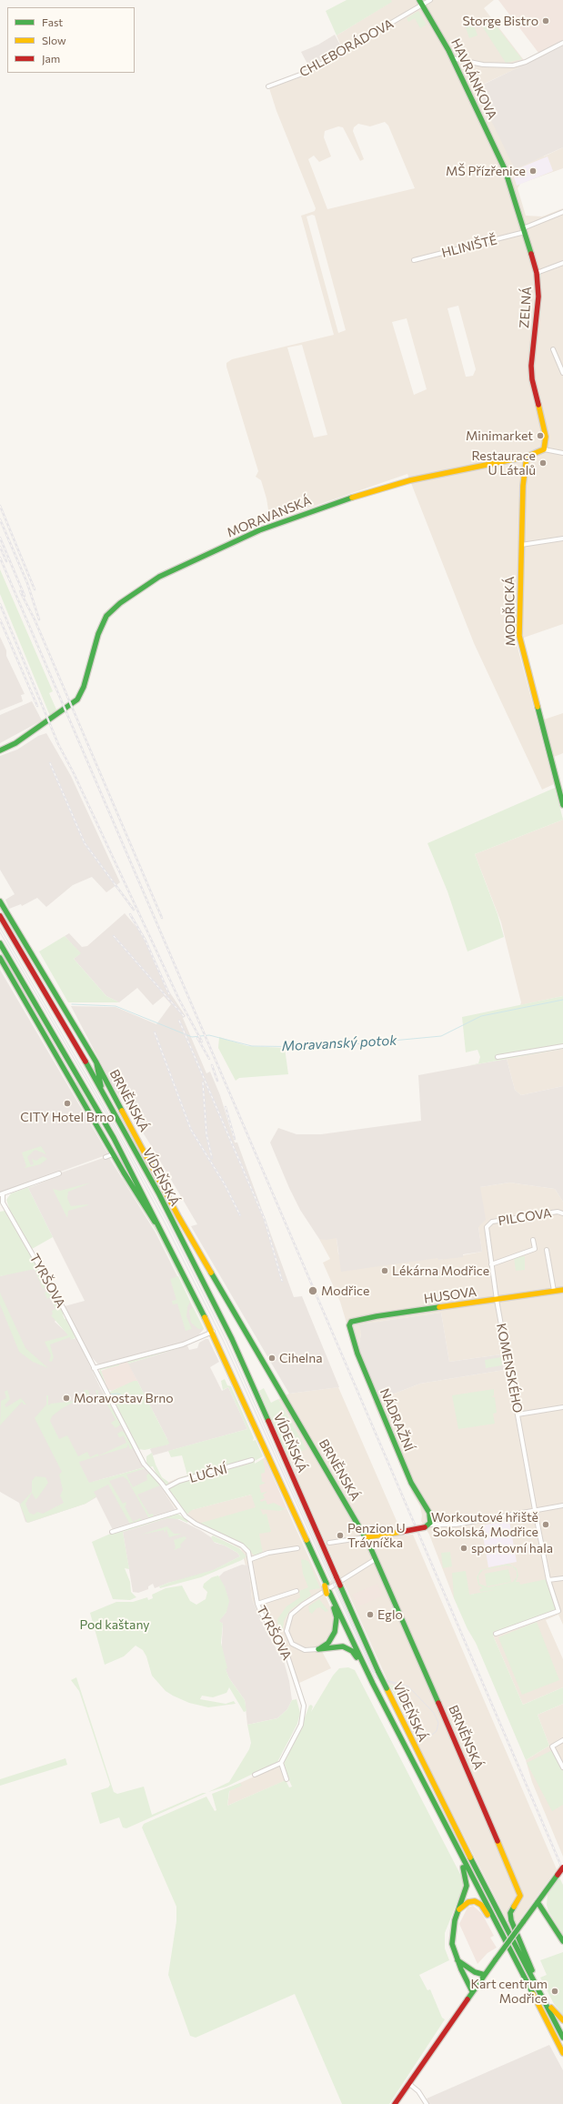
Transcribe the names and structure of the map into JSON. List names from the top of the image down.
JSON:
{
  "streets": {
    "main road": [
      "HAVRÁNKOVA",
      "ZELNÁ",
      "MORAVANSKÁ",
      "MODŘICKÁ",
      "BRNĚNSKÁ",
      "VÍDEŇSKÁ",
      "HUSOVA",
      "NÁDRAŽNÍ"
    ],
    "street": [
      "CHLEBORÁDOVA",
      "HLINIŠTĚ",
      "PILCOVA",
      "TYRŠOVA",
      "KOMENSKÉHO",
      "LUČNÍ"
    ]
  },
  "crossings": [
    ["CHLEBORÁDOVA", "HAVRÁNKOVA"],
    ["HAVRÁNKOVA", "ZELNÁ"],
    ["HLINIŠTĚ", "ZELNÁ"],
    ["ZELNÁ", "MORAVANSKÁ"],
    ["MORAVANSKÁ", "MODŘICKÁ"],
    ["BRNĚNSKÁ", "VÍDEŇSKÁ"],
    ["PILCOVA", "KOMENSKÉHO"],
    ["TYRŠOVA", "LUČNÍ"],
    ["HUSOVA", "KOMENSKÉHO"],
    ["HUSOVA", "NÁDRAŽNÍ"]
  ],
  "water": ["Moravanský potok"],
  "parks": ["Pod kaštany"],
  "places": [
    "Storge Bistro",
    "MŠ Přízřenice",
    "Minimarket",
    "Restaurace U Látalů",
    "CITY Hotel Brno",
    "Lékárna Modřice",
    "Modřice",
    "Cihelna",
    "Moravostav Brno",
    "Workoutové hřiště Sokolská, Modřice",
    "Penzion U Trávníčka",
    "sportovní hala",
    "Eglo",
    "Kart centrum Modřice"
  ],
  "legend": ["Fast", "Slow", "Jam"]
}
